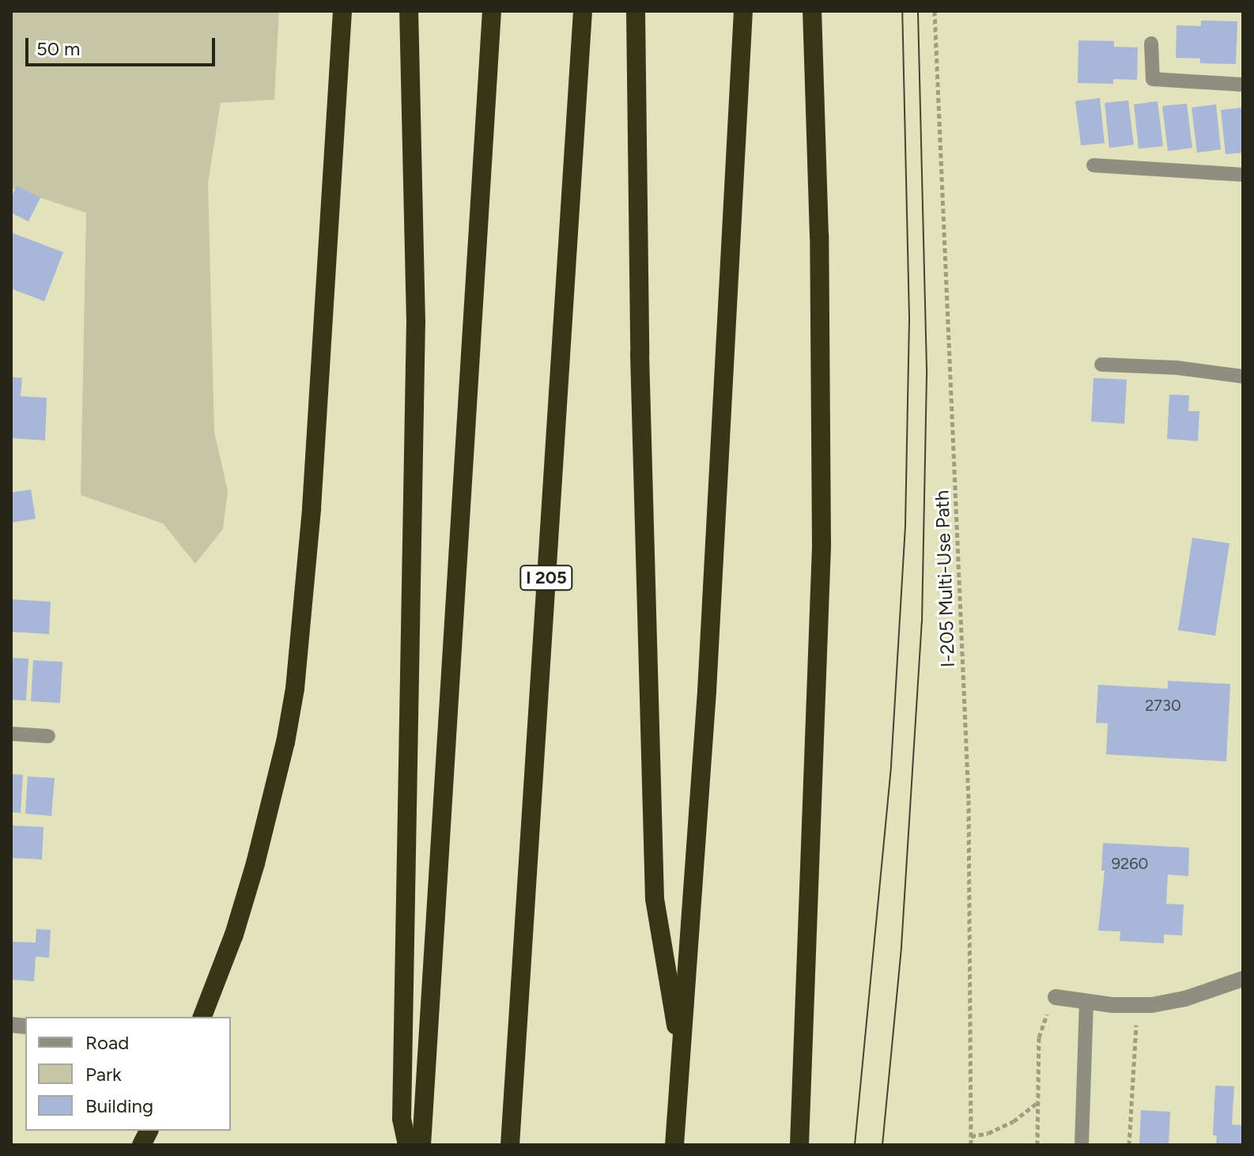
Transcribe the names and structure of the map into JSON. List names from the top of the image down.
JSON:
{
  "streets": {
    "highway": ["I 205"],
    "path": ["I-205 Multi-Use Path"]
  },
  "house_numbers": ["2730", "9260"],
  "legend": ["Road", "Park", "Building"],
  "scale_bar": "50 m"
}
